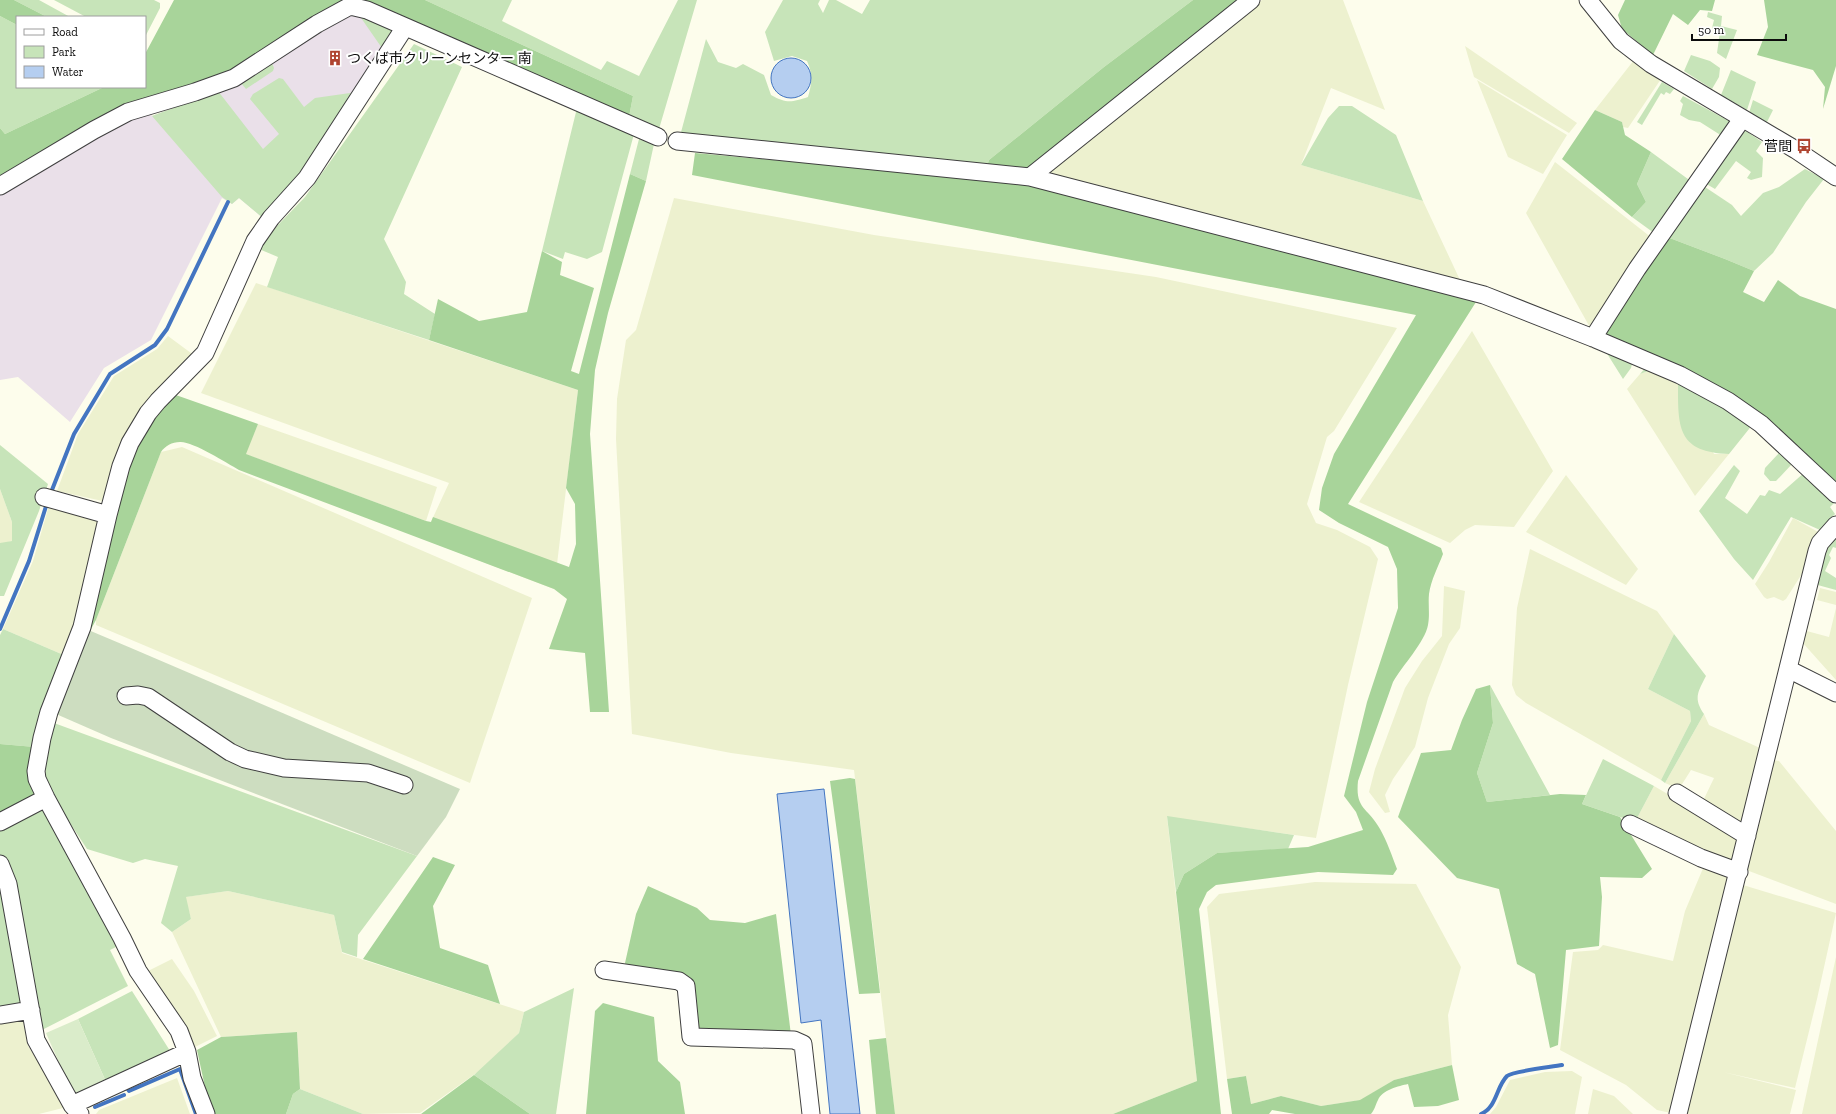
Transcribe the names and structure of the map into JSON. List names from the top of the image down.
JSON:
{
  "places": {
    "building": ["つくば市クリーンセンター 南"],
    "bus stop": ["菅間"]
  },
  "legend": ["Road", "Park", "Water"],
  "scale_bar": "50 m"
}
